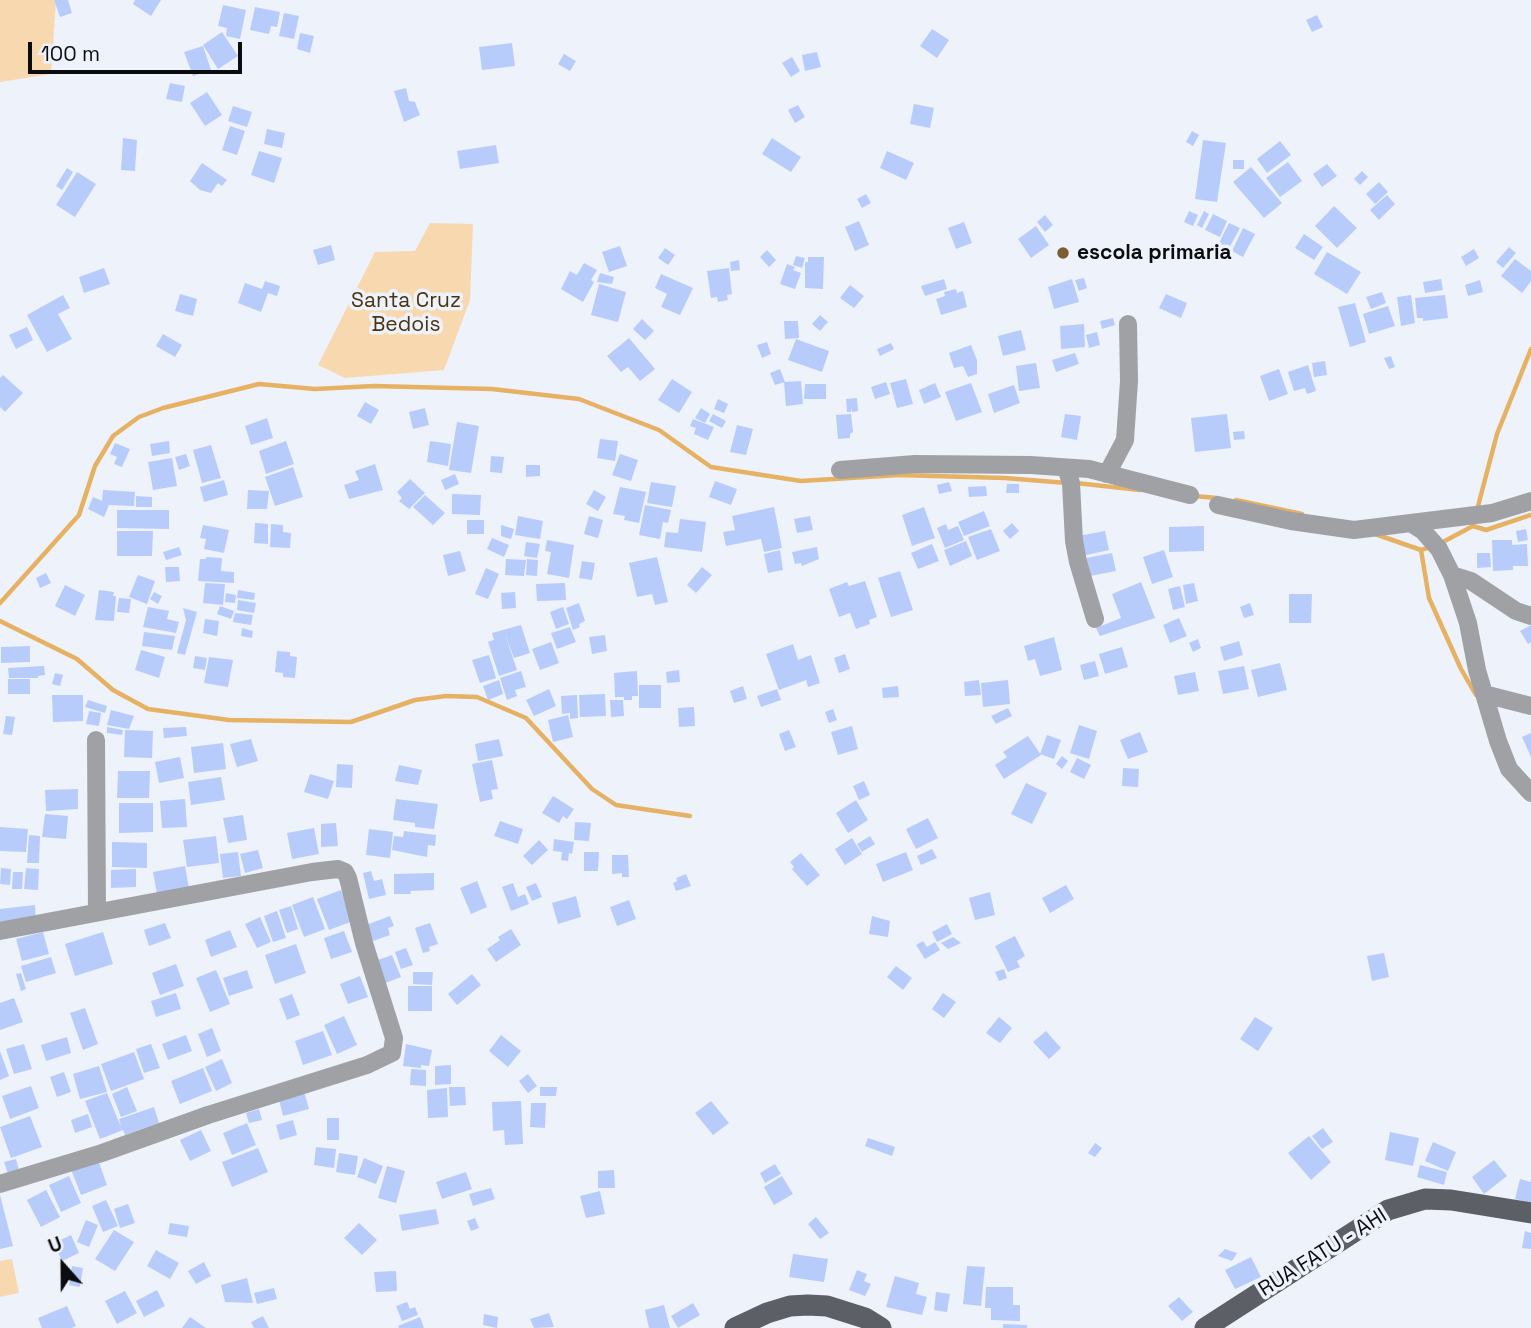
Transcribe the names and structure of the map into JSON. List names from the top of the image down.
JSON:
{
  "streets": {
    "main road": ["RUA FATU - AHI"]
  },
  "parks": ["Santa Cruz Bedois"],
  "places": ["escola primaria"],
  "scale_bar": "100 m",
  "north": "top"
}
